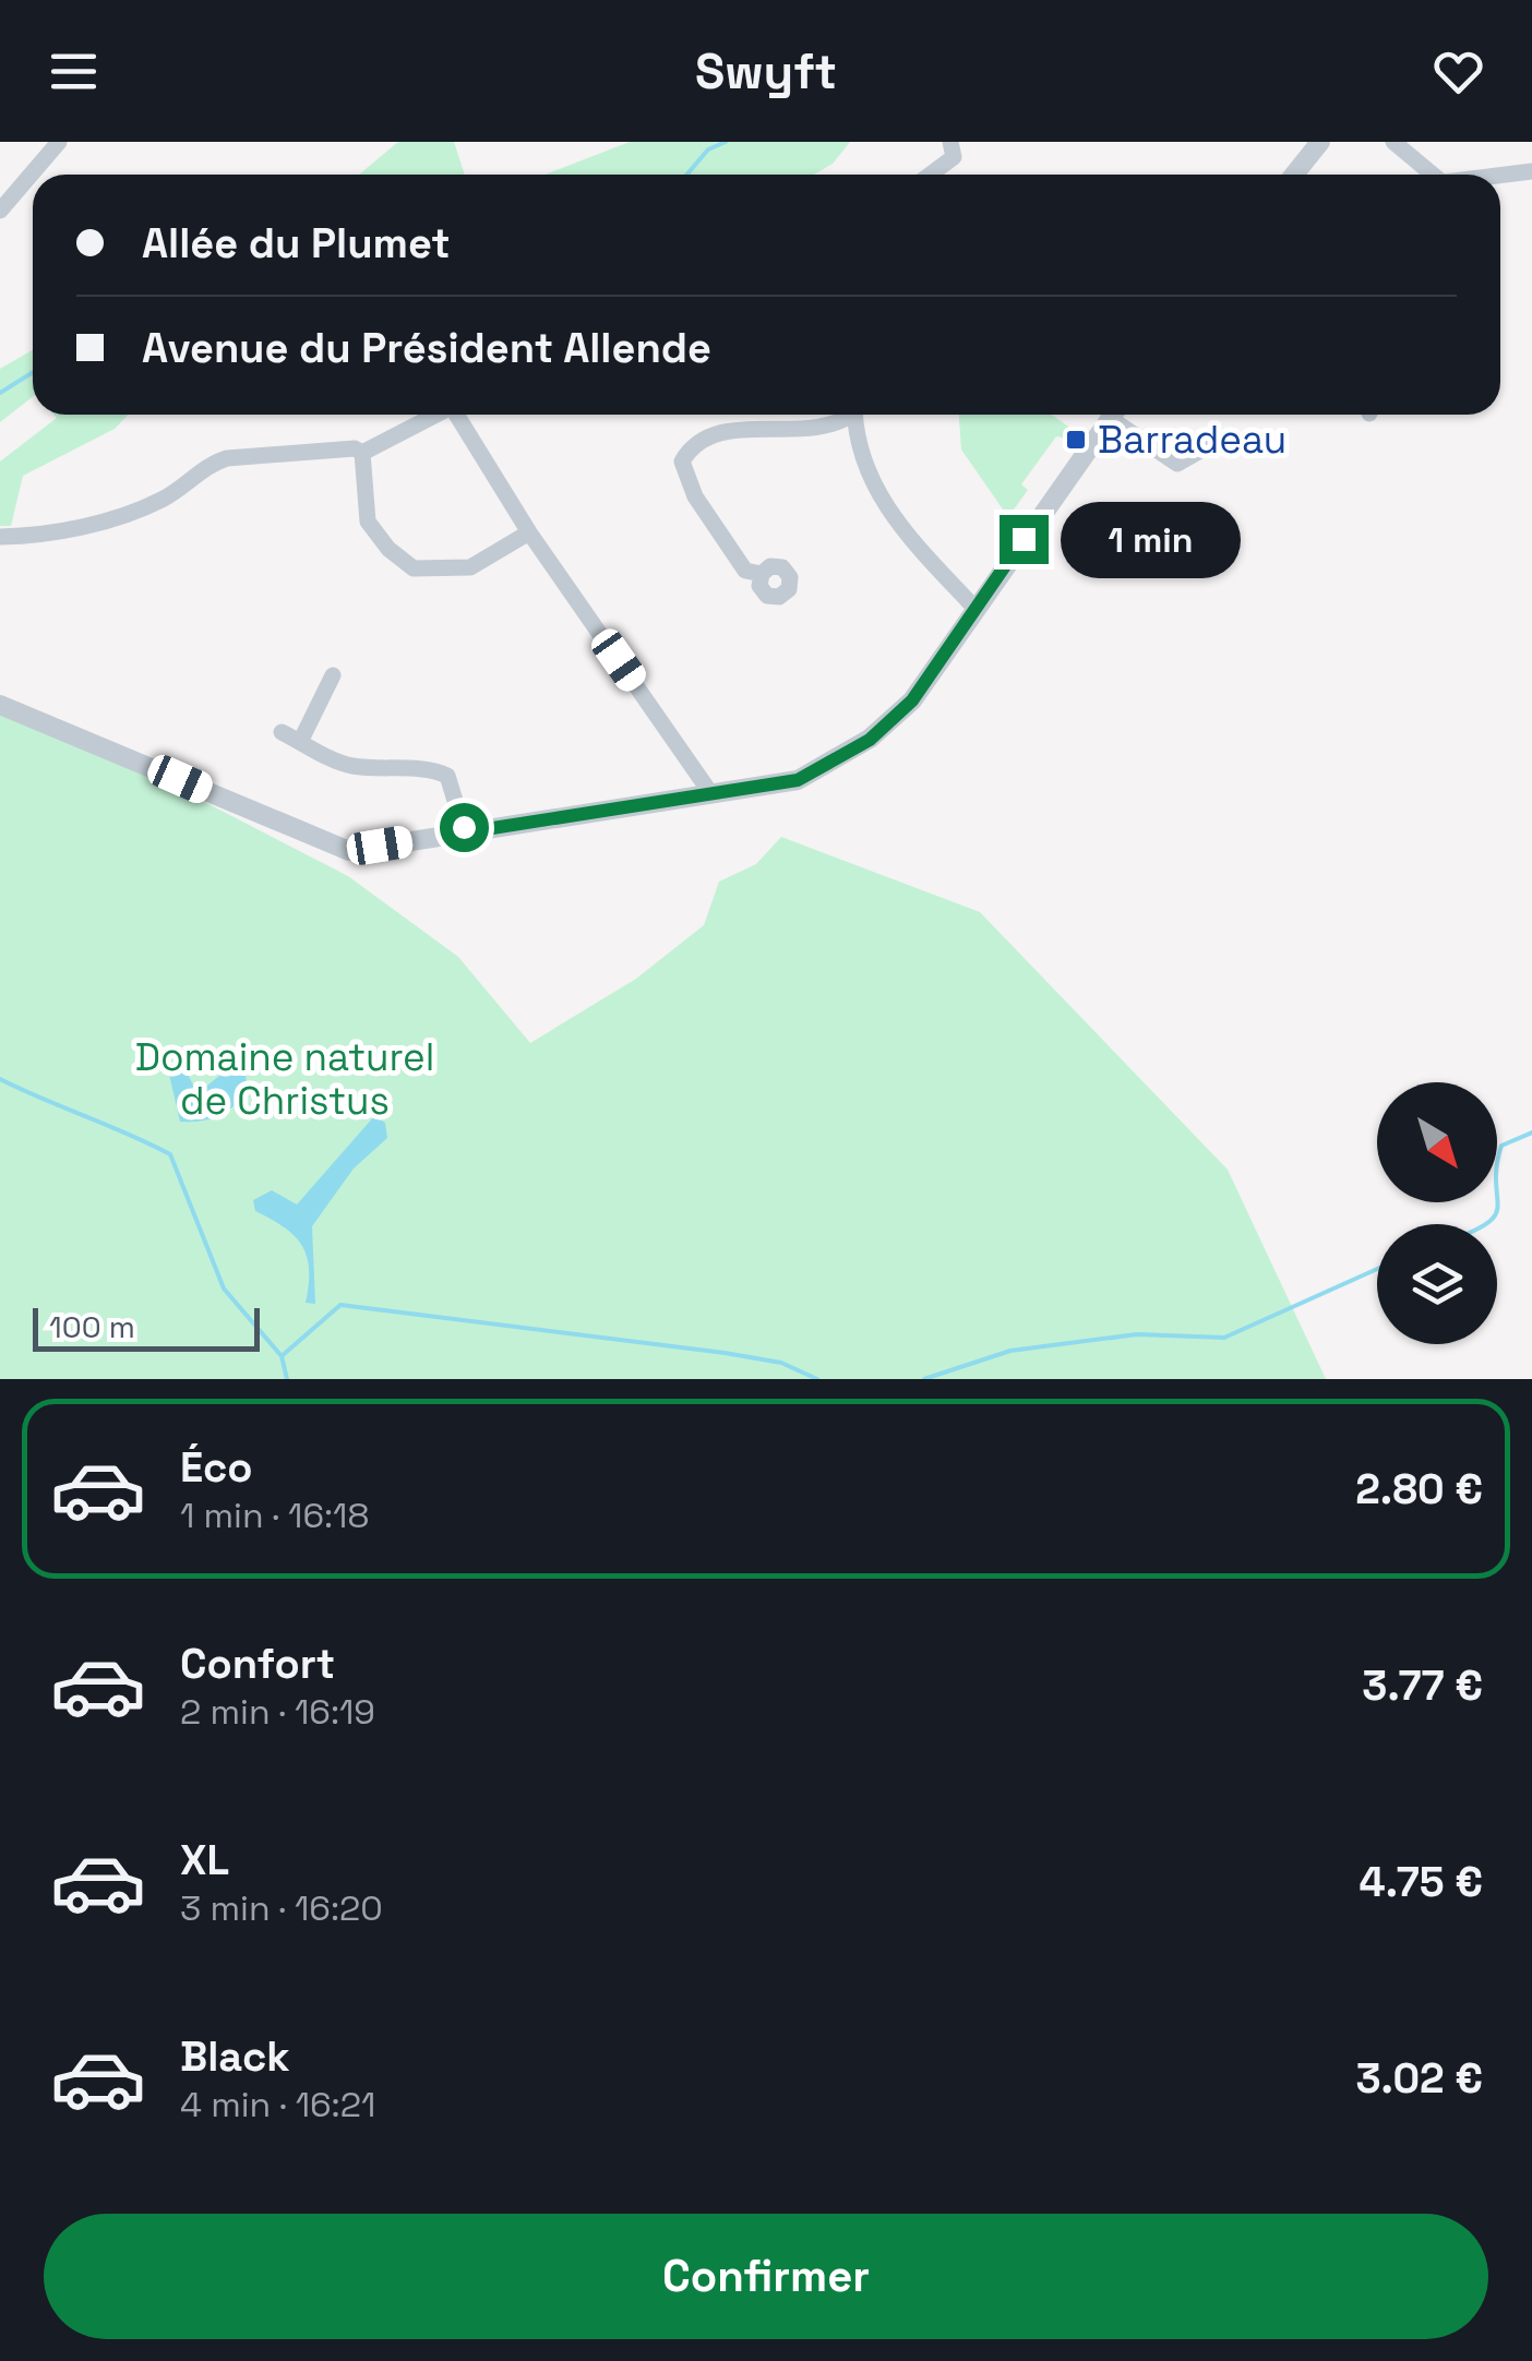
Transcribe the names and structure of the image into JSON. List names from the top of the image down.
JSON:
{
  "parks": ["Domaine naturel de Christus"],
  "places": {
    "transit": ["Barradeau"]
  },
  "scale_bar": "100 m",
  "north": "bottom right",
  "page": {
    "header": "Swyft",
    "banner": ["Allée du Plumet", "Avenue du Président Allende"],
    "bubble": "1 min",
    "scale": "100 m",
    "list": [
      {
        "name": "Éco",
        "note": "1 min · 16:18",
        "value": "2.80 €"
      },
      {
        "name": "Confort",
        "note": "2 min · 16:19",
        "value": "3.77 €"
      },
      {
        "name": "XL",
        "note": "3 min · 16:20",
        "value": "4.75 €"
      },
      {
        "name": "Black",
        "note": "4 min · 16:21",
        "value": "3.02 €"
      }
    ],
    "buttons": "Confirmer"
  }
}
